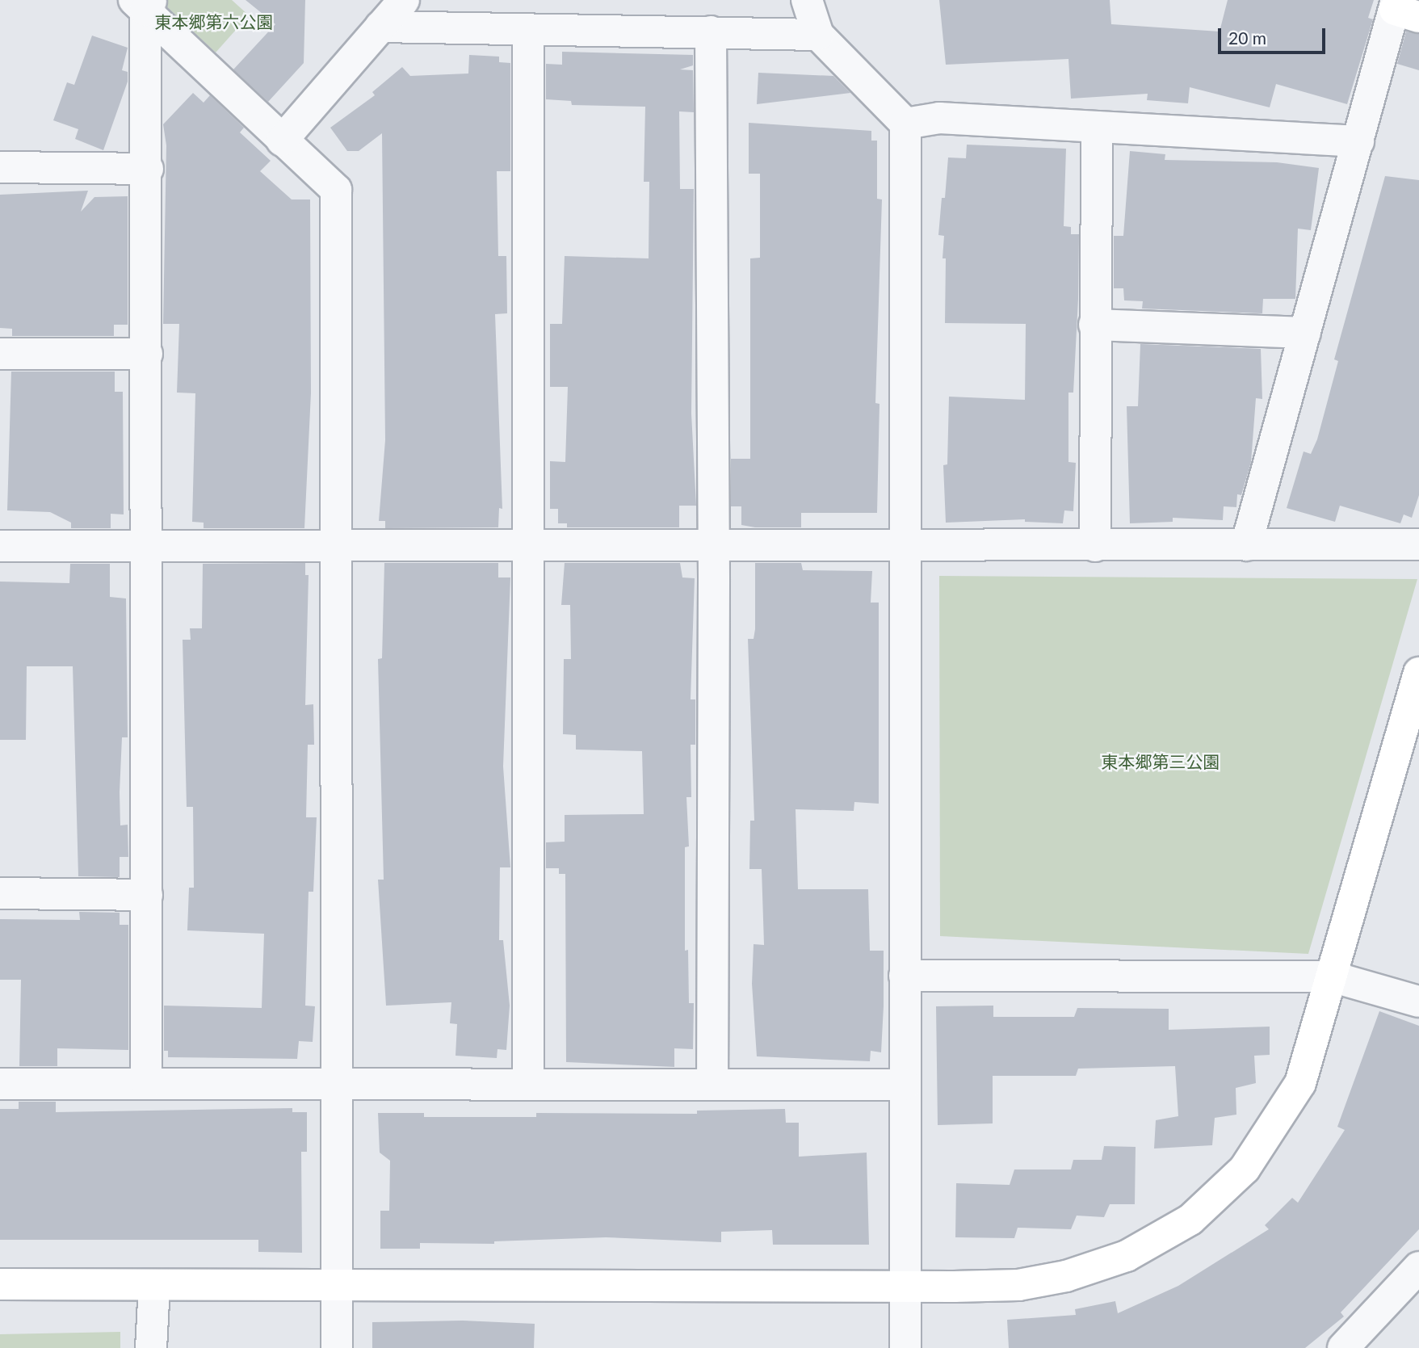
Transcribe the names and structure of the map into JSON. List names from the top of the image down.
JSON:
{
  "parks": ["東本郷第六公園", "東本郷第三公園"],
  "scale_bar": "20 m"
}
